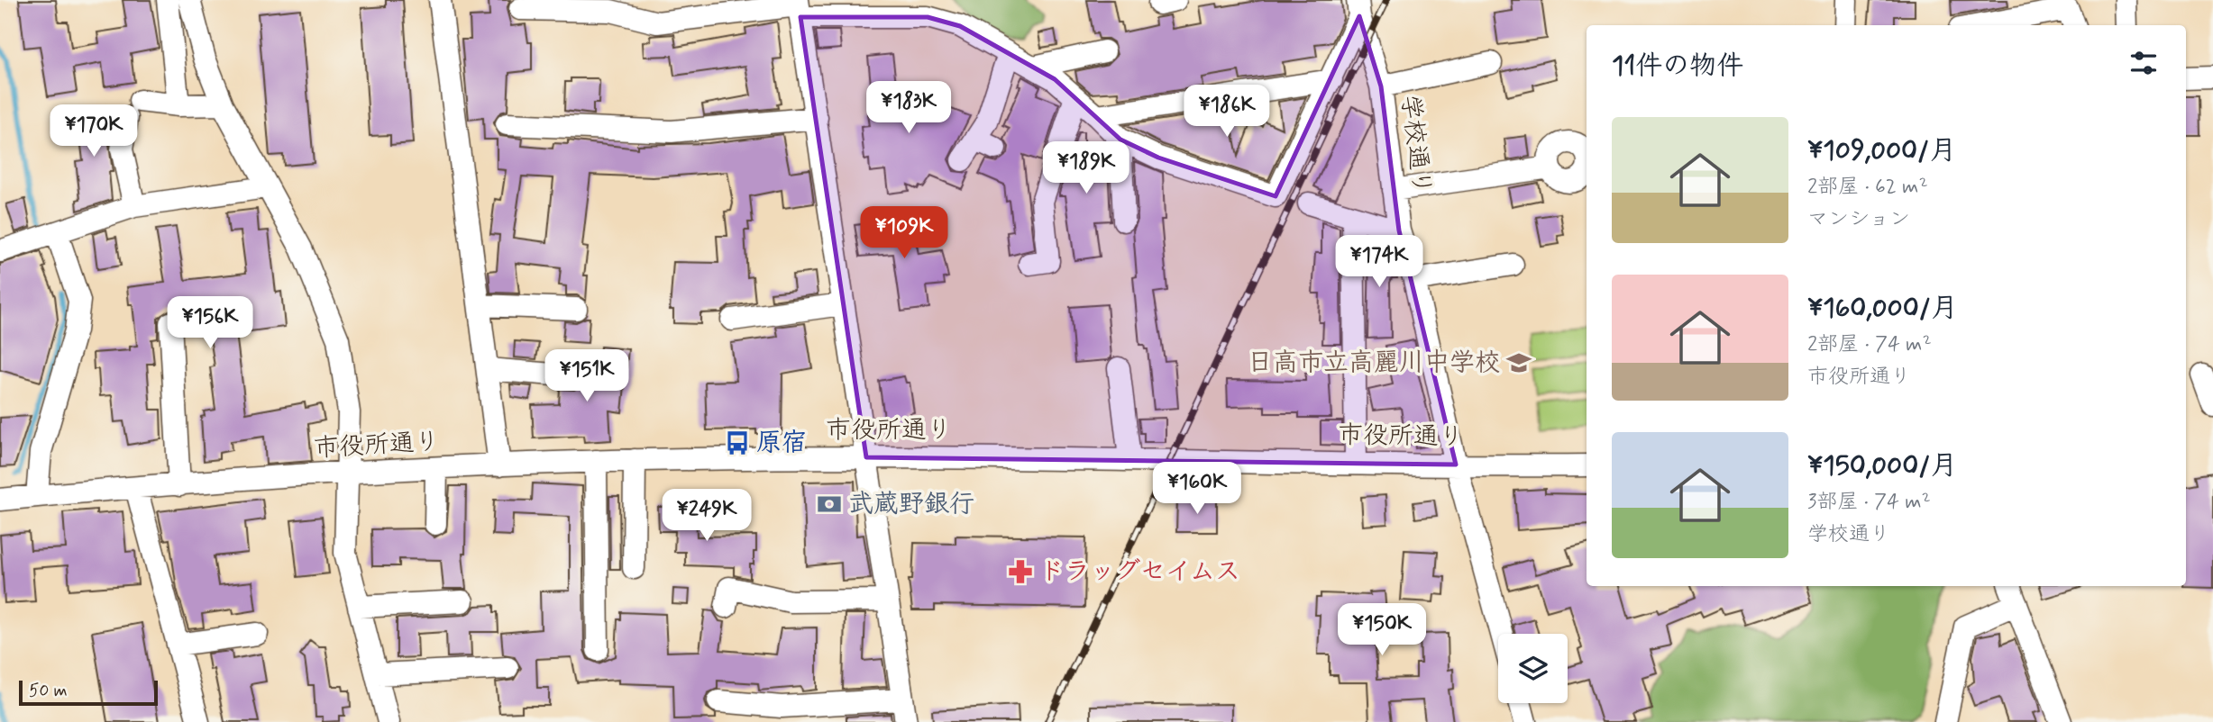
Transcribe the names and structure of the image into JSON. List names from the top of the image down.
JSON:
{
  "streets": {
    "street": ["学校通り", "市役所通り"]
  },
  "crossings": [
    ["学校通り", "市役所通り"]
  ],
  "places": {
    "school or university": ["日高市立高麗川中学校"],
    "bus stop": ["原宿"],
    "bank": ["武蔵野銀行"],
    "pharmacy": ["ドラッグセイムス"]
  },
  "scale_bar": "50 m",
  "page": {
    "heading": "11件の物件",
    "price": [
      "¥183K",
      "¥186K",
      "¥170K",
      "¥189K",
      "¥109K",
      "¥174K",
      "¥156K",
      "¥151K",
      "¥160K",
      "¥249K",
      "¥150K"
    ],
    "list": [
      {
        "name": "¥109,000/月",
        "note": "2部屋 · 62 m² · マンション"
      },
      {
        "name": "¥160,000/月",
        "note": "2部屋 · 74 m² · 市役所通り"
      },
      {
        "name": "¥150,000/月",
        "note": "3部屋 · 74 m² · 学校通り"
      }
    ],
    "scale": "50 m"
  }
}
